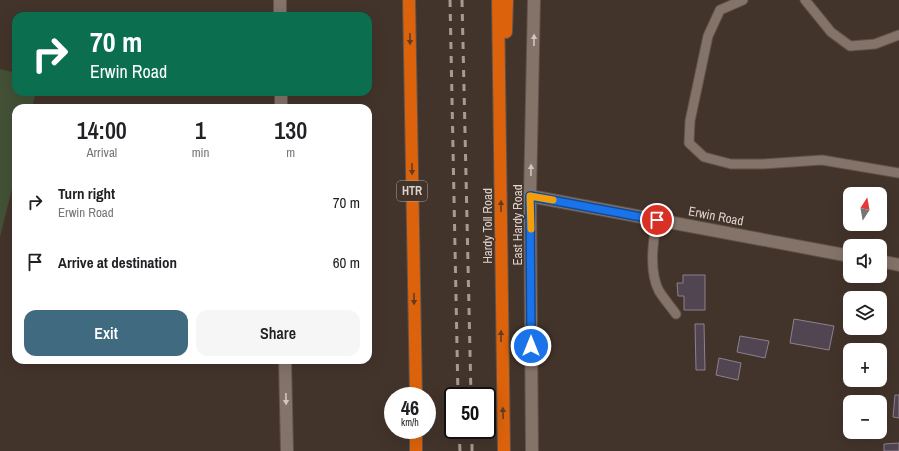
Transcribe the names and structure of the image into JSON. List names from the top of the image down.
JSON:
{
  "streets": {
    "highway": ["HTR", "Hardy Toll Road"],
    "main road": ["Erwin Road", "East Hardy Road"]
  },
  "crossings": [
    ["Erwin Road", "East Hardy Road"]
  ],
  "one_way": ["East Hardy Road"],
  "north": "top",
  "page": {
    "turn": ["70 m", "Erwin Road"],
    "eta": [
      "14:00",
      "Arrival",
      "1",
      "min",
      "130",
      "m"
    ],
    "list": [
      {
        "name": "Turn right",
        "note": "Erwin Road",
        "value": "70 m"
      },
      {
        "name": "Arrive at destination",
        "value": "60 m"
      }
    ],
    "map_buttons": ["+", "−"],
    "buttons": ["Exit", "Share"],
    "speed": "46 km/h",
    "limit": "50"
  }
}
